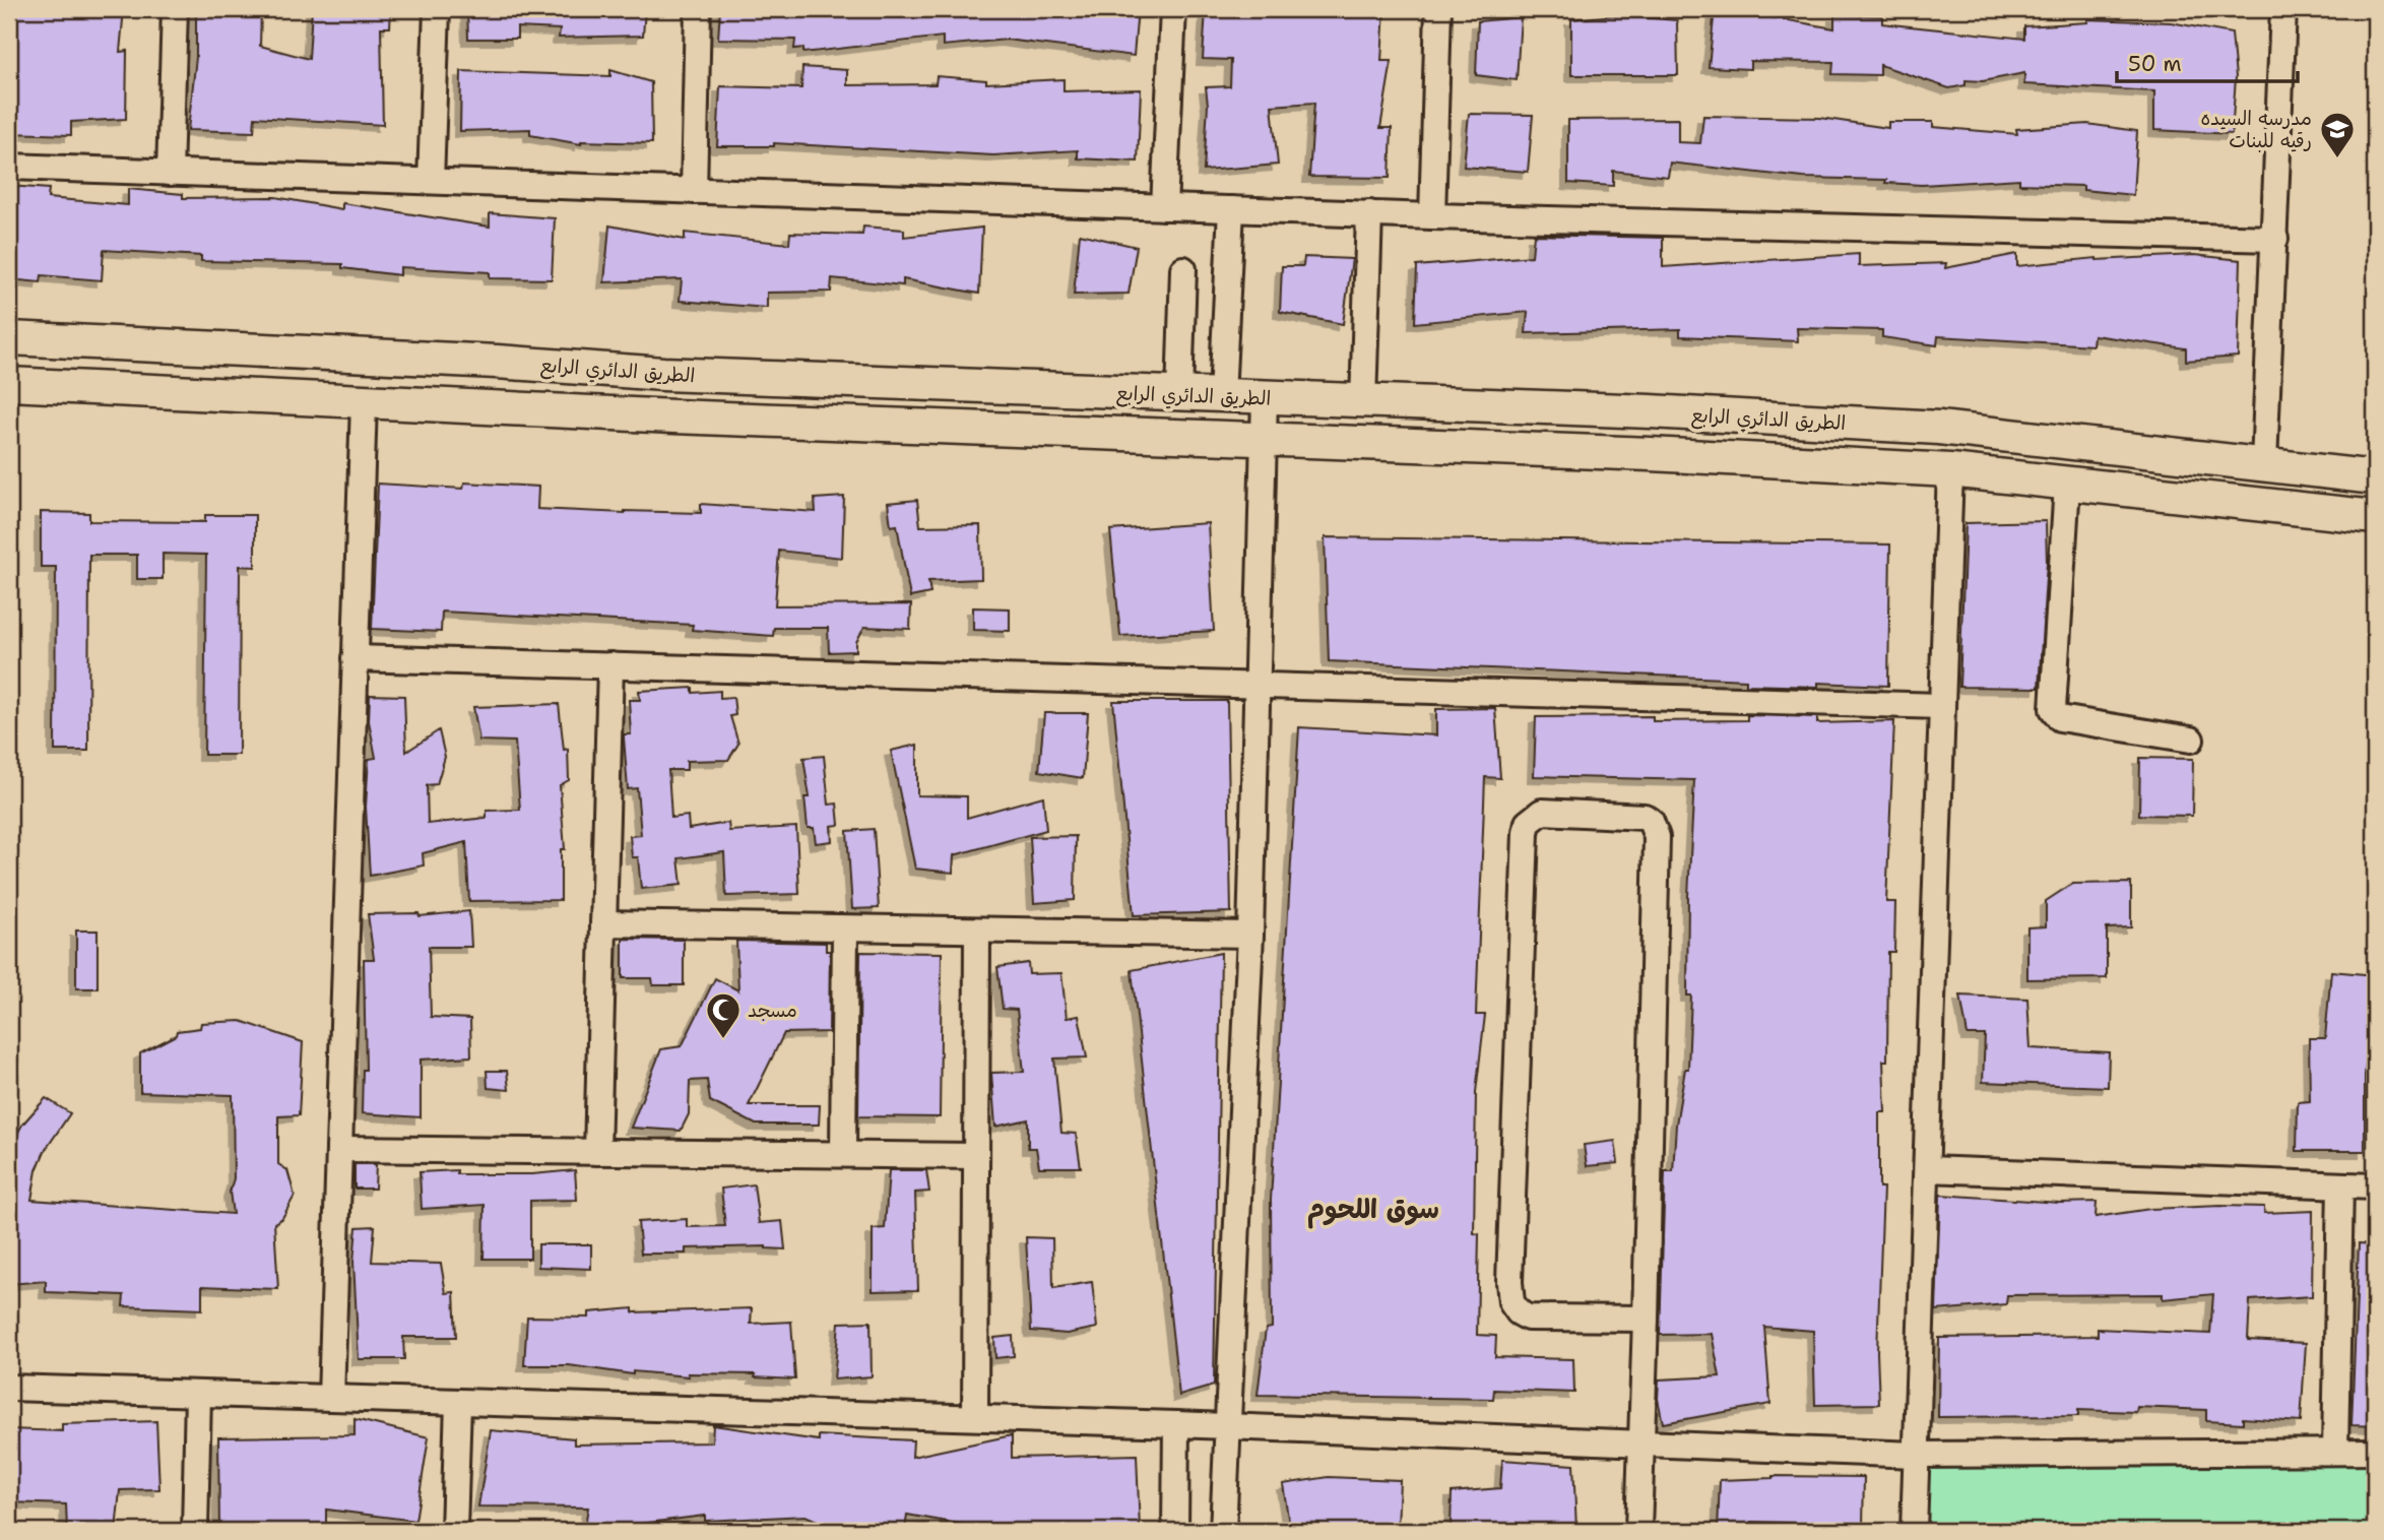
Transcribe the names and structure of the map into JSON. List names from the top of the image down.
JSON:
{
  "streets": {
    "main road": ["الطريق الدائري الرابع"]
  },
  "districts": ["سوق اللحوم"],
  "places": {
    "school or university": ["مدرسه السيده رقيه للبنات"],
    "mosque": ["مسجد"]
  },
  "scale_bar": "50 m"
}
